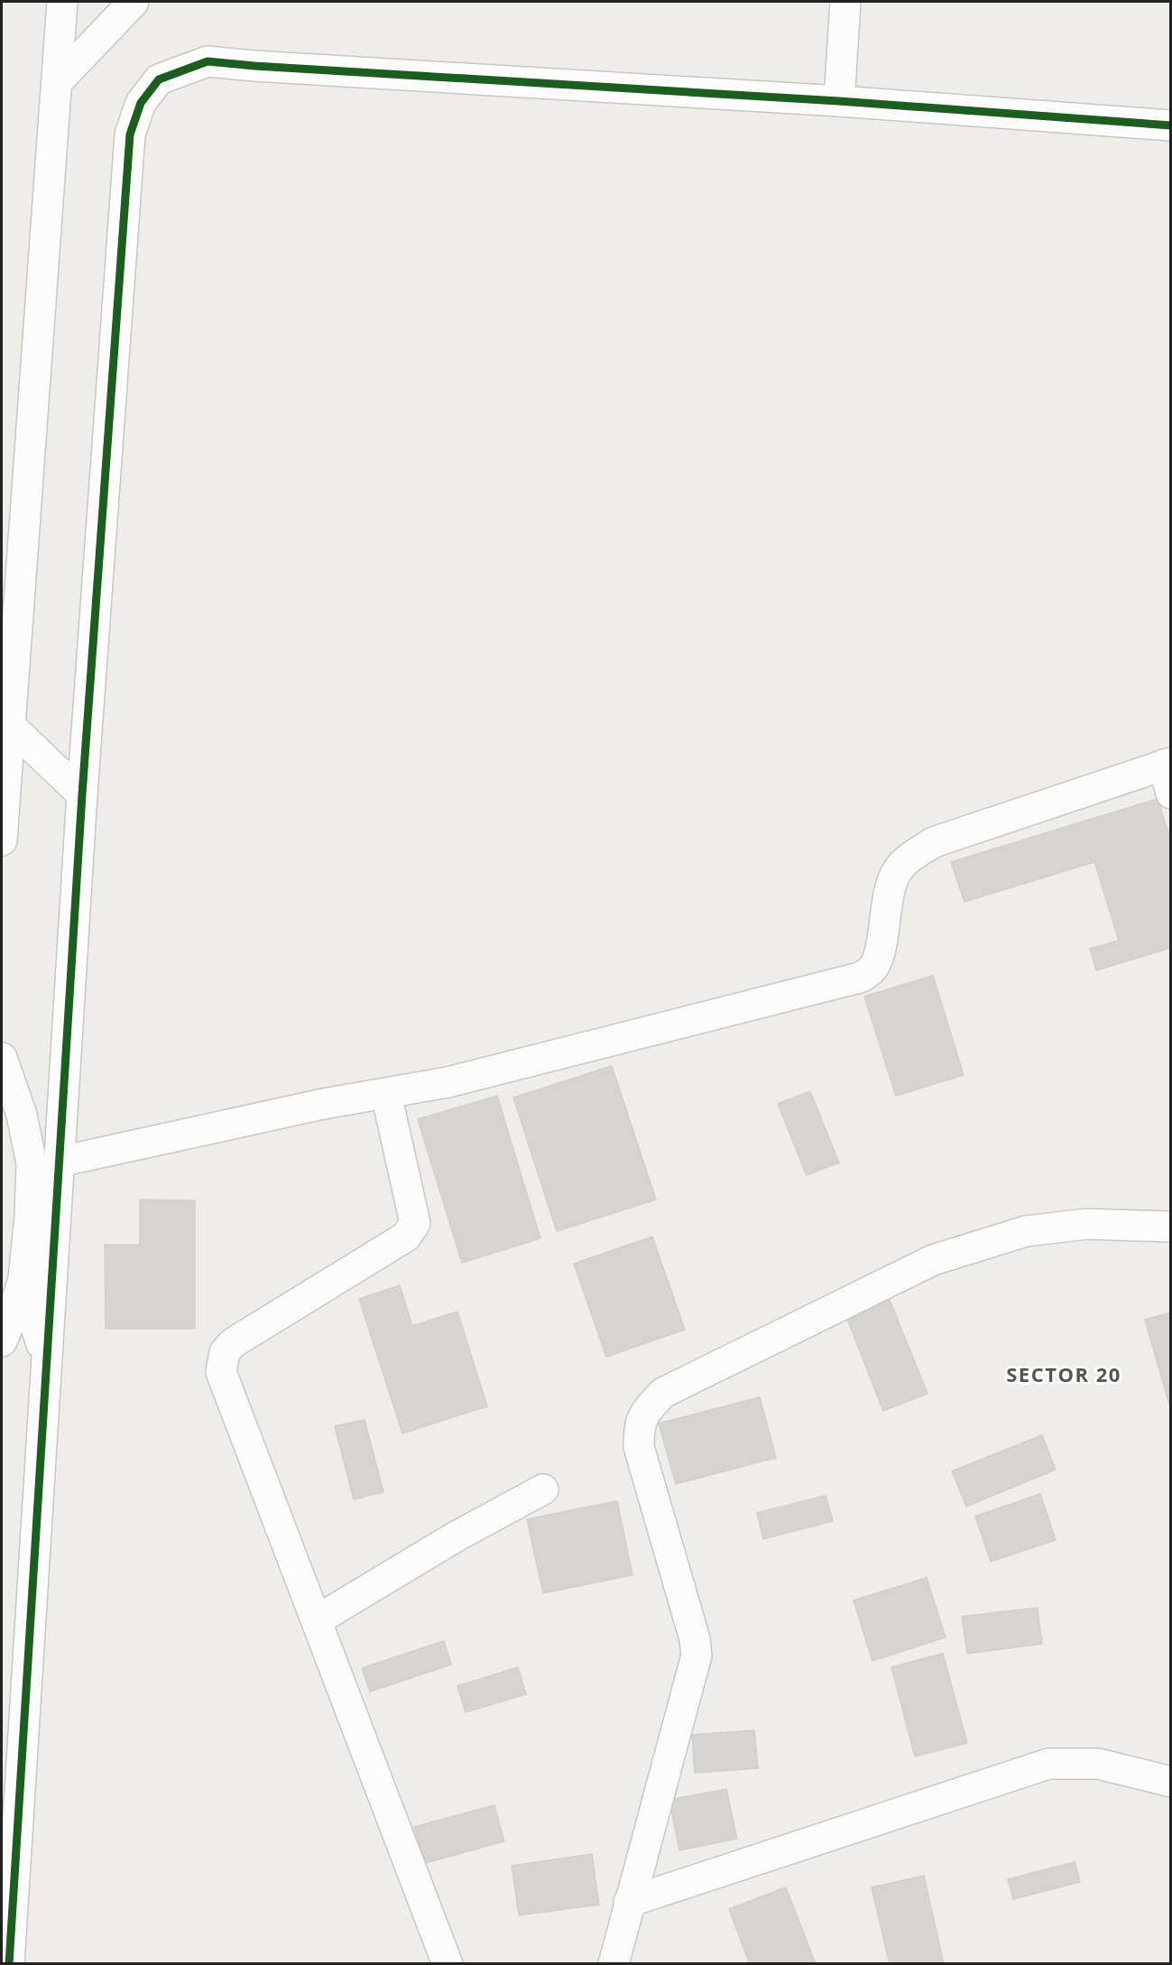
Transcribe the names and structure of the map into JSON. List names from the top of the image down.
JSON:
{
  "districts": ["SECTOR 20"]
}
